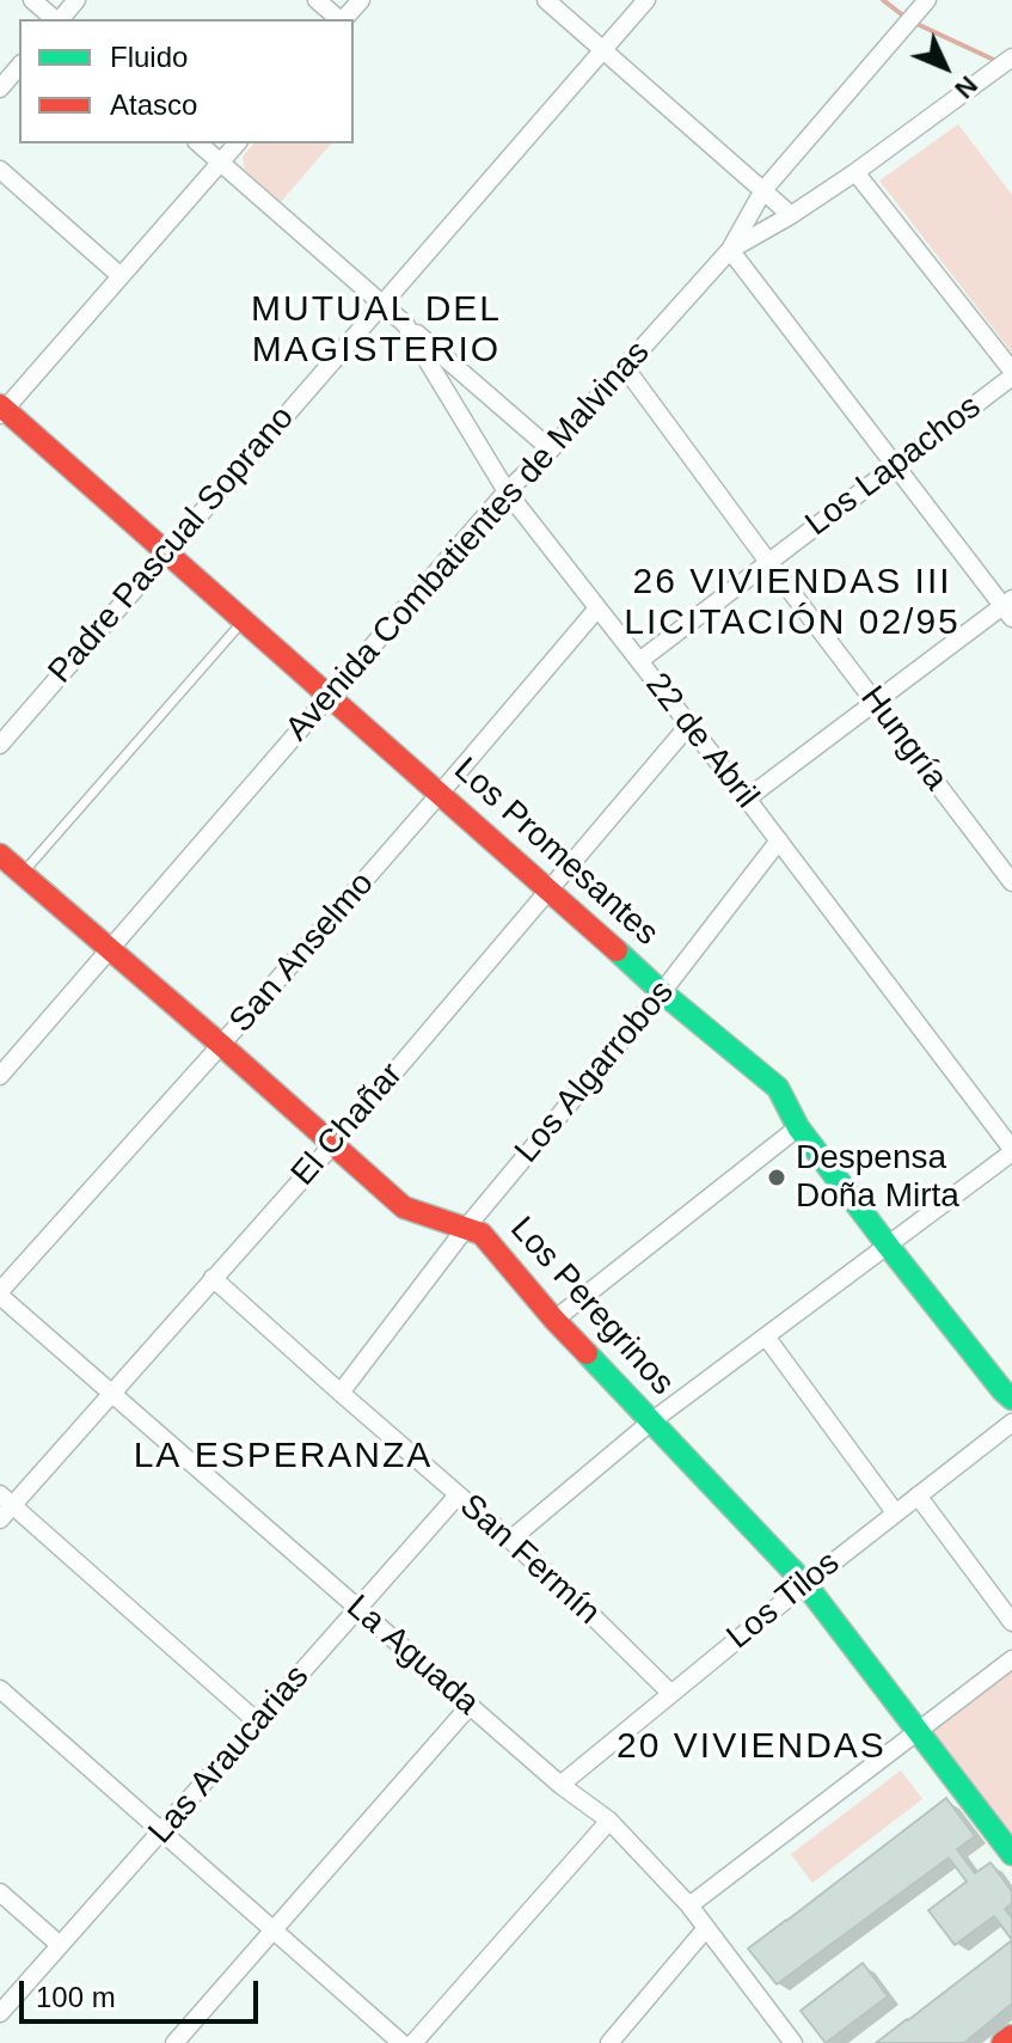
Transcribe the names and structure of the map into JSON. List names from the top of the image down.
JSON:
{
  "streets": {
    "street": [
      "Los Lapachos",
      "Avenida Combatientes de Malvinas",
      "Padre Pascual Soprano",
      "Hungría",
      "22 de Abril",
      "Los Promesantes",
      "San Anselmo",
      "Los Algarrobos",
      "El Chañar",
      "Los Peregrinos",
      "San Fermín",
      "Los Tilos",
      "La Aguada",
      "Las Araucarias"
    ]
  },
  "crossings": [
    ["Los Lapachos", "Hungría"],
    ["Los Lapachos", "22 de Abril"],
    ["Avenida Combatientes de Malvinas", "Hungría"],
    ["Avenida Combatientes de Malvinas", "22 de Abril"],
    ["Avenida Combatientes de Malvinas", "Los Promesantes"],
    ["Avenida Combatientes de Malvinas", "Los Peregrinos"],
    ["Padre Pascual Soprano", "22 de Abril"],
    ["Padre Pascual Soprano", "Los Promesantes"],
    ["22 de Abril", "San Anselmo"],
    ["22 de Abril", "Los Algarrobos"],
    ["22 de Abril", "El Chañar"],
    ["Los Promesantes", "San Anselmo"],
    ["Los Promesantes", "Los Algarrobos"],
    ["Los Promesantes", "El Chañar"],
    ["San Anselmo", "Los Peregrinos"],
    ["San Anselmo", "La Aguada"],
    ["Los Algarrobos", "Los Peregrinos"],
    ["Los Algarrobos", "San Fermín"],
    ["El Chañar", "Los Peregrinos"],
    ["El Chañar", "San Fermín"],
    ["El Chañar", "La Aguada"],
    ["Los Peregrinos", "Los Tilos"],
    ["San Fermín", "Los Tilos"],
    ["San Fermín", "Las Araucarias"],
    ["Los Tilos", "La Aguada"],
    ["La Aguada", "Las Araucarias"]
  ],
  "districts": [
    "MUTUAL DEL MAGISTERIO",
    "26 VIVIENDAS III LICITACIÓN 02/95",
    "LA ESPERANZA",
    "20 VIVIENDAS"
  ],
  "places": ["Despensa Doña Mirta"],
  "legend": ["Fluido", "Atasco"],
  "scale_bar": "100 m",
  "north": "bottom right"
}
